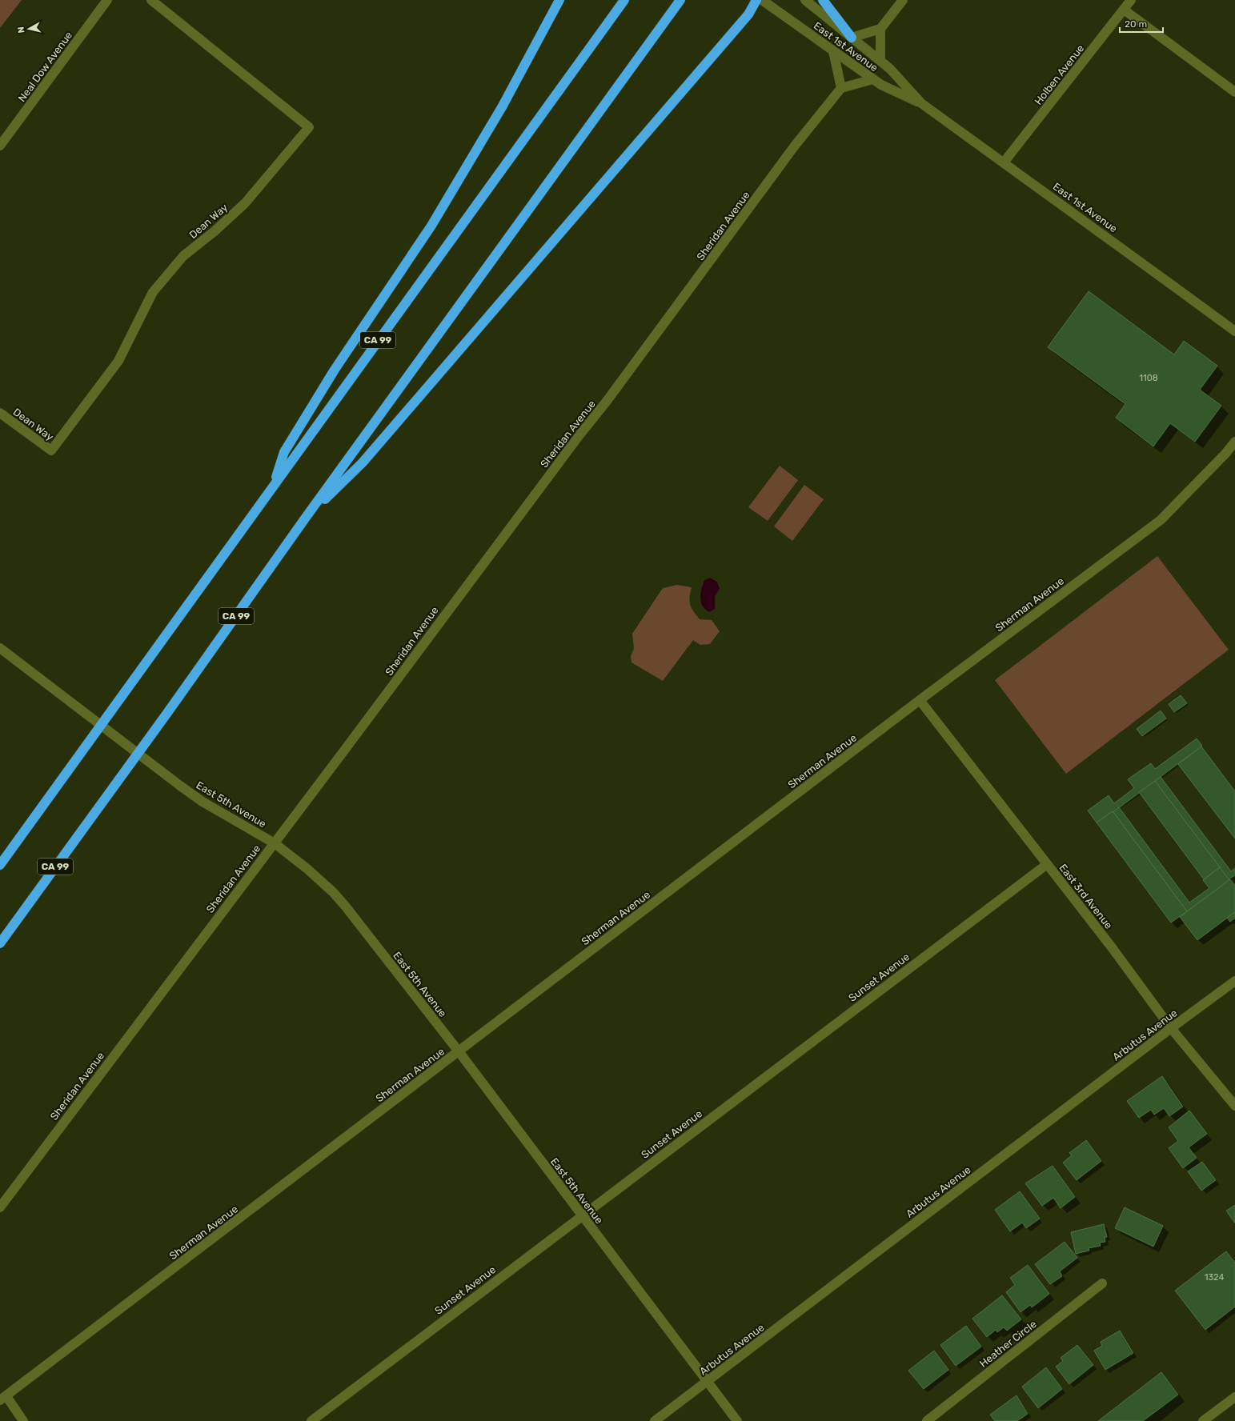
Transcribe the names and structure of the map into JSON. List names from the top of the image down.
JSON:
{
  "streets": {
    "highway": ["CA 99"],
    "street": [
      "East 1st Avenue",
      "Neal Dow Avenue",
      "Holben Avenue",
      "Dean Way",
      "Sheridan Avenue",
      "Sherman Avenue",
      "East 5th Avenue",
      "East 3rd Avenue",
      "Sunset Avenue",
      "Arbutus Avenue",
      "Heather Circle"
    ]
  },
  "crossings": [
    ["East 1st Avenue", "Holben Avenue"],
    ["Sheridan Avenue", "East 5th Avenue"],
    ["Sherman Avenue", "East 5th Avenue"],
    ["Sherman Avenue", "East 3rd Avenue"],
    ["East 5th Avenue", "Sunset Avenue"],
    ["East 5th Avenue", "Arbutus Avenue"],
    ["East 3rd Avenue", "Sunset Avenue"],
    ["East 3rd Avenue", "Arbutus Avenue"]
  ],
  "house_numbers": ["1108", "1324"],
  "scale_bar": "20 m",
  "north": "left"
}
